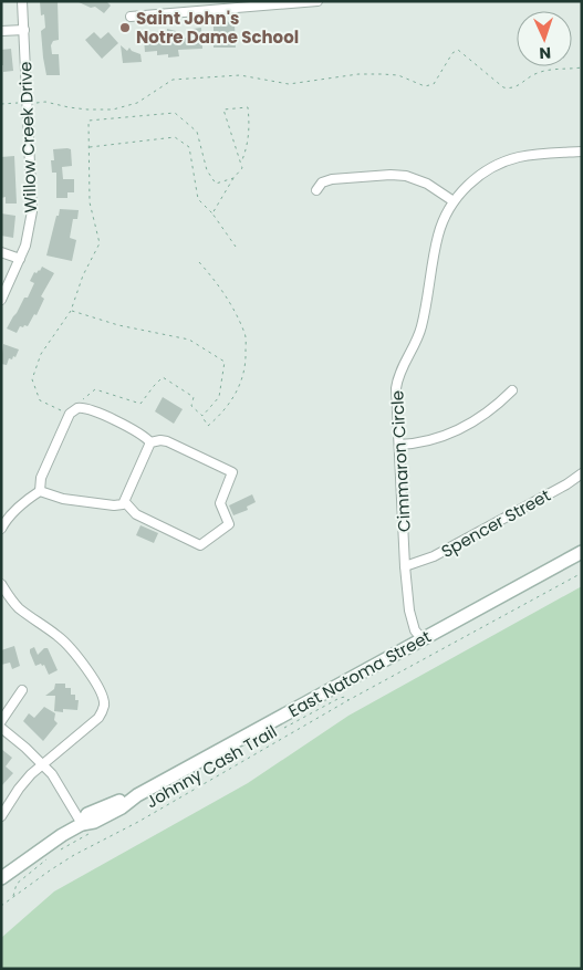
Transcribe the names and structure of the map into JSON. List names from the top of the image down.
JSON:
{
  "streets": {
    "main road": ["East Natoma Street"],
    "street": ["Willow Creek Drive", "Cimmaron Circle", "Spencer Street"],
    "path": ["Johnny Cash Trail"]
  },
  "crossings": [
    ["Cimmaron Circle", "Spencer Street"],
    ["Cimmaron Circle", "East Natoma Street"]
  ],
  "places": ["Saint John's Notre Dame School"],
  "north": "bottom"
}
